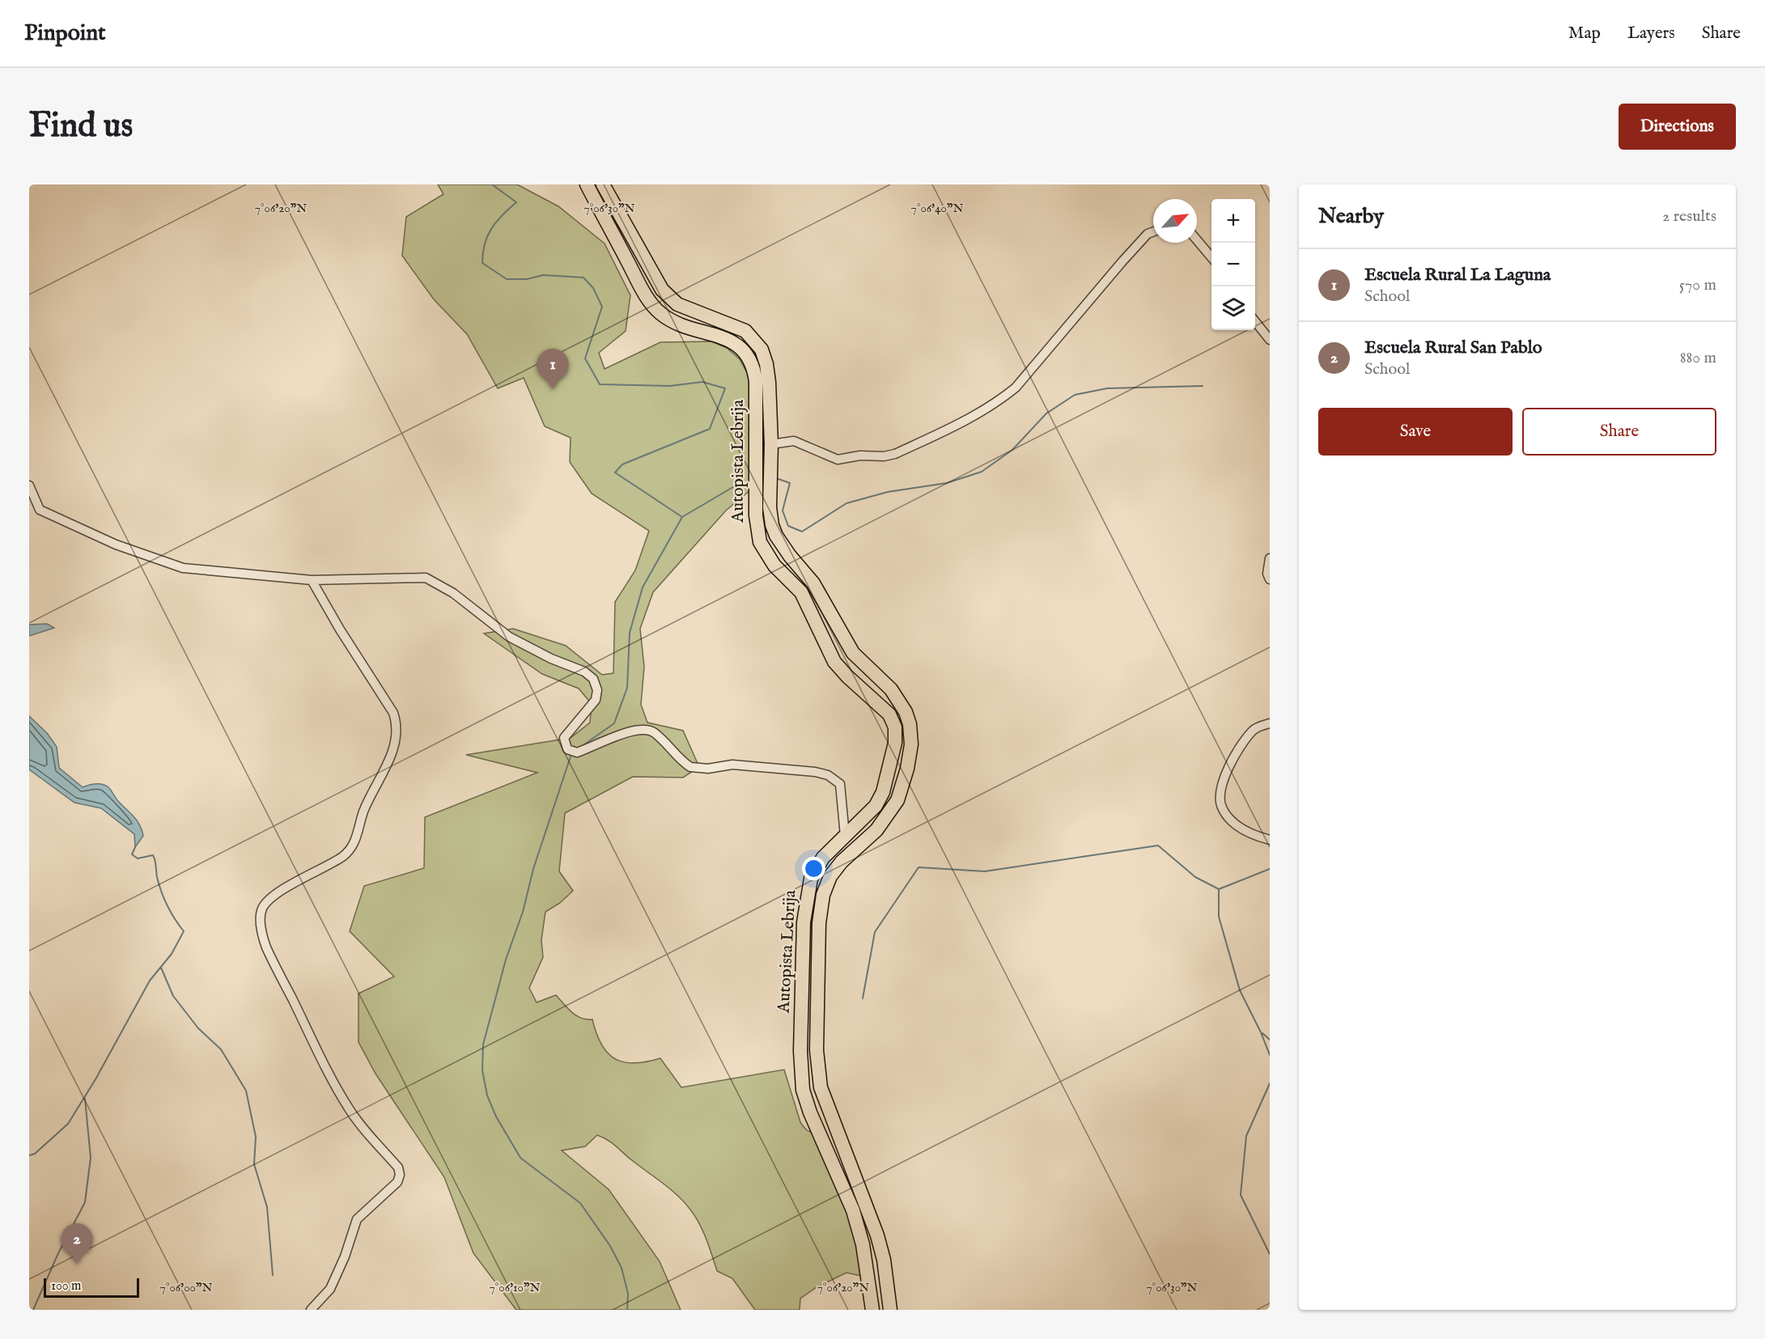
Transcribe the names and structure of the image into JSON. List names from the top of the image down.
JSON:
{
  "streets": {
    "highway": ["Autopista Lebrija"]
  },
  "scale_bar": "100 m",
  "north": "top right",
  "page": {
    "header": "Pinpoint",
    "nav": ["Map", "Layers", "Share"],
    "buttons": [
      "Directions",
      ["Save", "Share"]
    ],
    "title": "Find us",
    "heading": ["Nearby", "2 results"],
    "map_buttons": ["+", "−"],
    "list": [
      {
        "mark": "1",
        "name": "Escuela Rural La Laguna",
        "note": "School",
        "value": "570 m"
      },
      {
        "mark": "2",
        "name": "Escuela Rural San Pablo",
        "note": "School",
        "value": "880 m"
      }
    ],
    "pins": ["1", "2"],
    "scale": "100 m"
  },
  "coordinates": [
    "7°06'20\"N",
    "7°06'30\"N",
    "7°06'40\"N",
    "7°06'00\"N",
    "7°06'10\"N"
  ]
}
